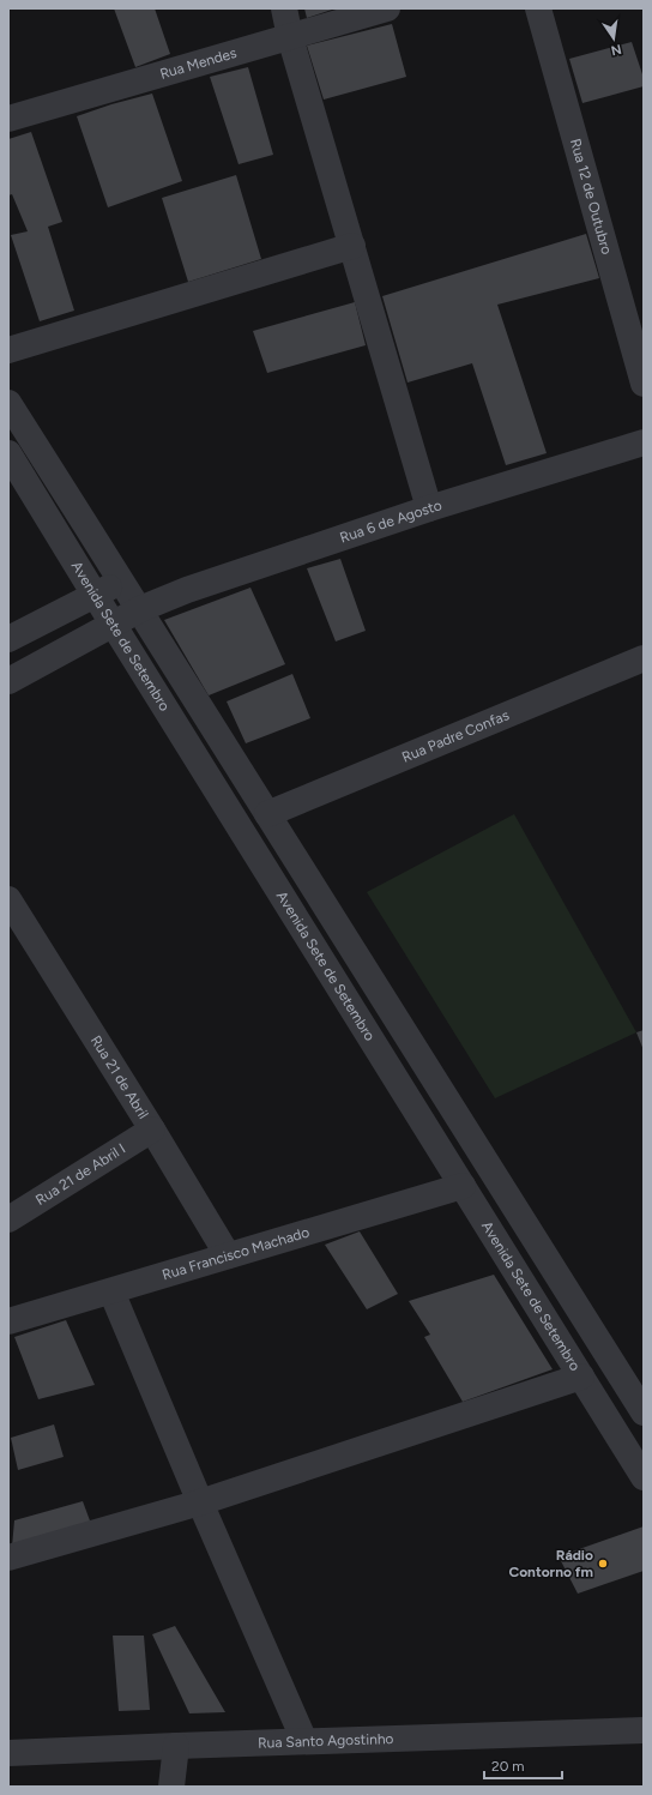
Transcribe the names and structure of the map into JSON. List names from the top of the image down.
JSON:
{
  "streets": {
    "street": [
      "Rua Mendes",
      "Rua 12 de Outubro",
      "Rua 6 de Agosto",
      "Avenida Sete de Setembro",
      "Rua Padre Confas",
      "Rua 21 de Abril",
      "Rua 21 de Abril I",
      "Rua Francisco Machado",
      "Rua Santo Agostinho"
    ]
  },
  "crossings": [
    ["Rua 6 de Agosto", "Avenida Sete de Setembro"],
    ["Avenida Sete de Setembro", "Rua Padre Confas"],
    ["Avenida Sete de Setembro", "Rua Francisco Machado"],
    ["Rua 21 de Abril", "Rua 21 de Abril I"],
    ["Rua 21 de Abril", "Rua Francisco Machado"]
  ],
  "places": ["Rádio Contorno fm"],
  "scale_bar": "20 m",
  "north": "bottom"
}
